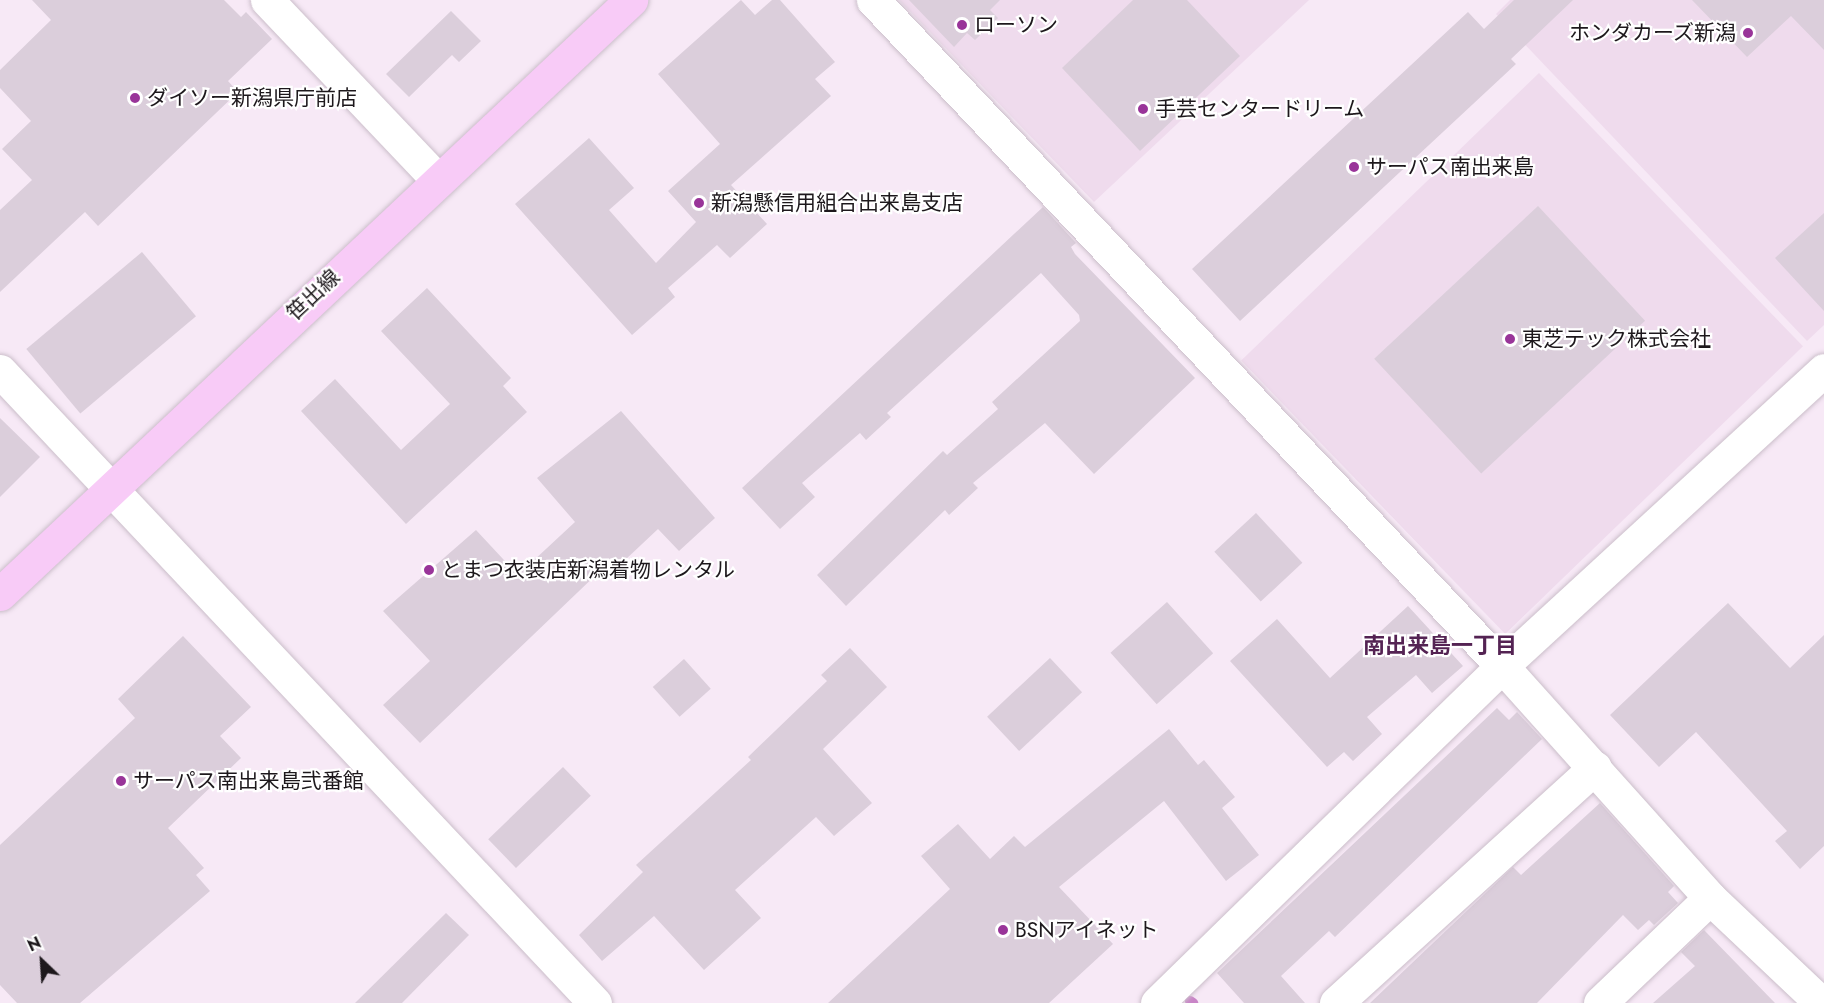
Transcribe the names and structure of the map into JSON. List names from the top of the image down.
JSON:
{
  "streets": {
    "main road": ["笹出線"]
  },
  "districts": ["南出来島一丁目"],
  "places": [
    "ローソン",
    "ホンダカーズ新潟",
    "ダイソー新潟県庁前店",
    "手芸センタードリーム",
    "サーパス南出来島",
    "新潟懸信用組合出来島支店",
    "東芝テック株式会社",
    "とまつ衣装店新潟着物レンタル",
    "サーパス南出来島弐番館",
    "BSNアイネット"
  ],
  "north": "top left"
}
